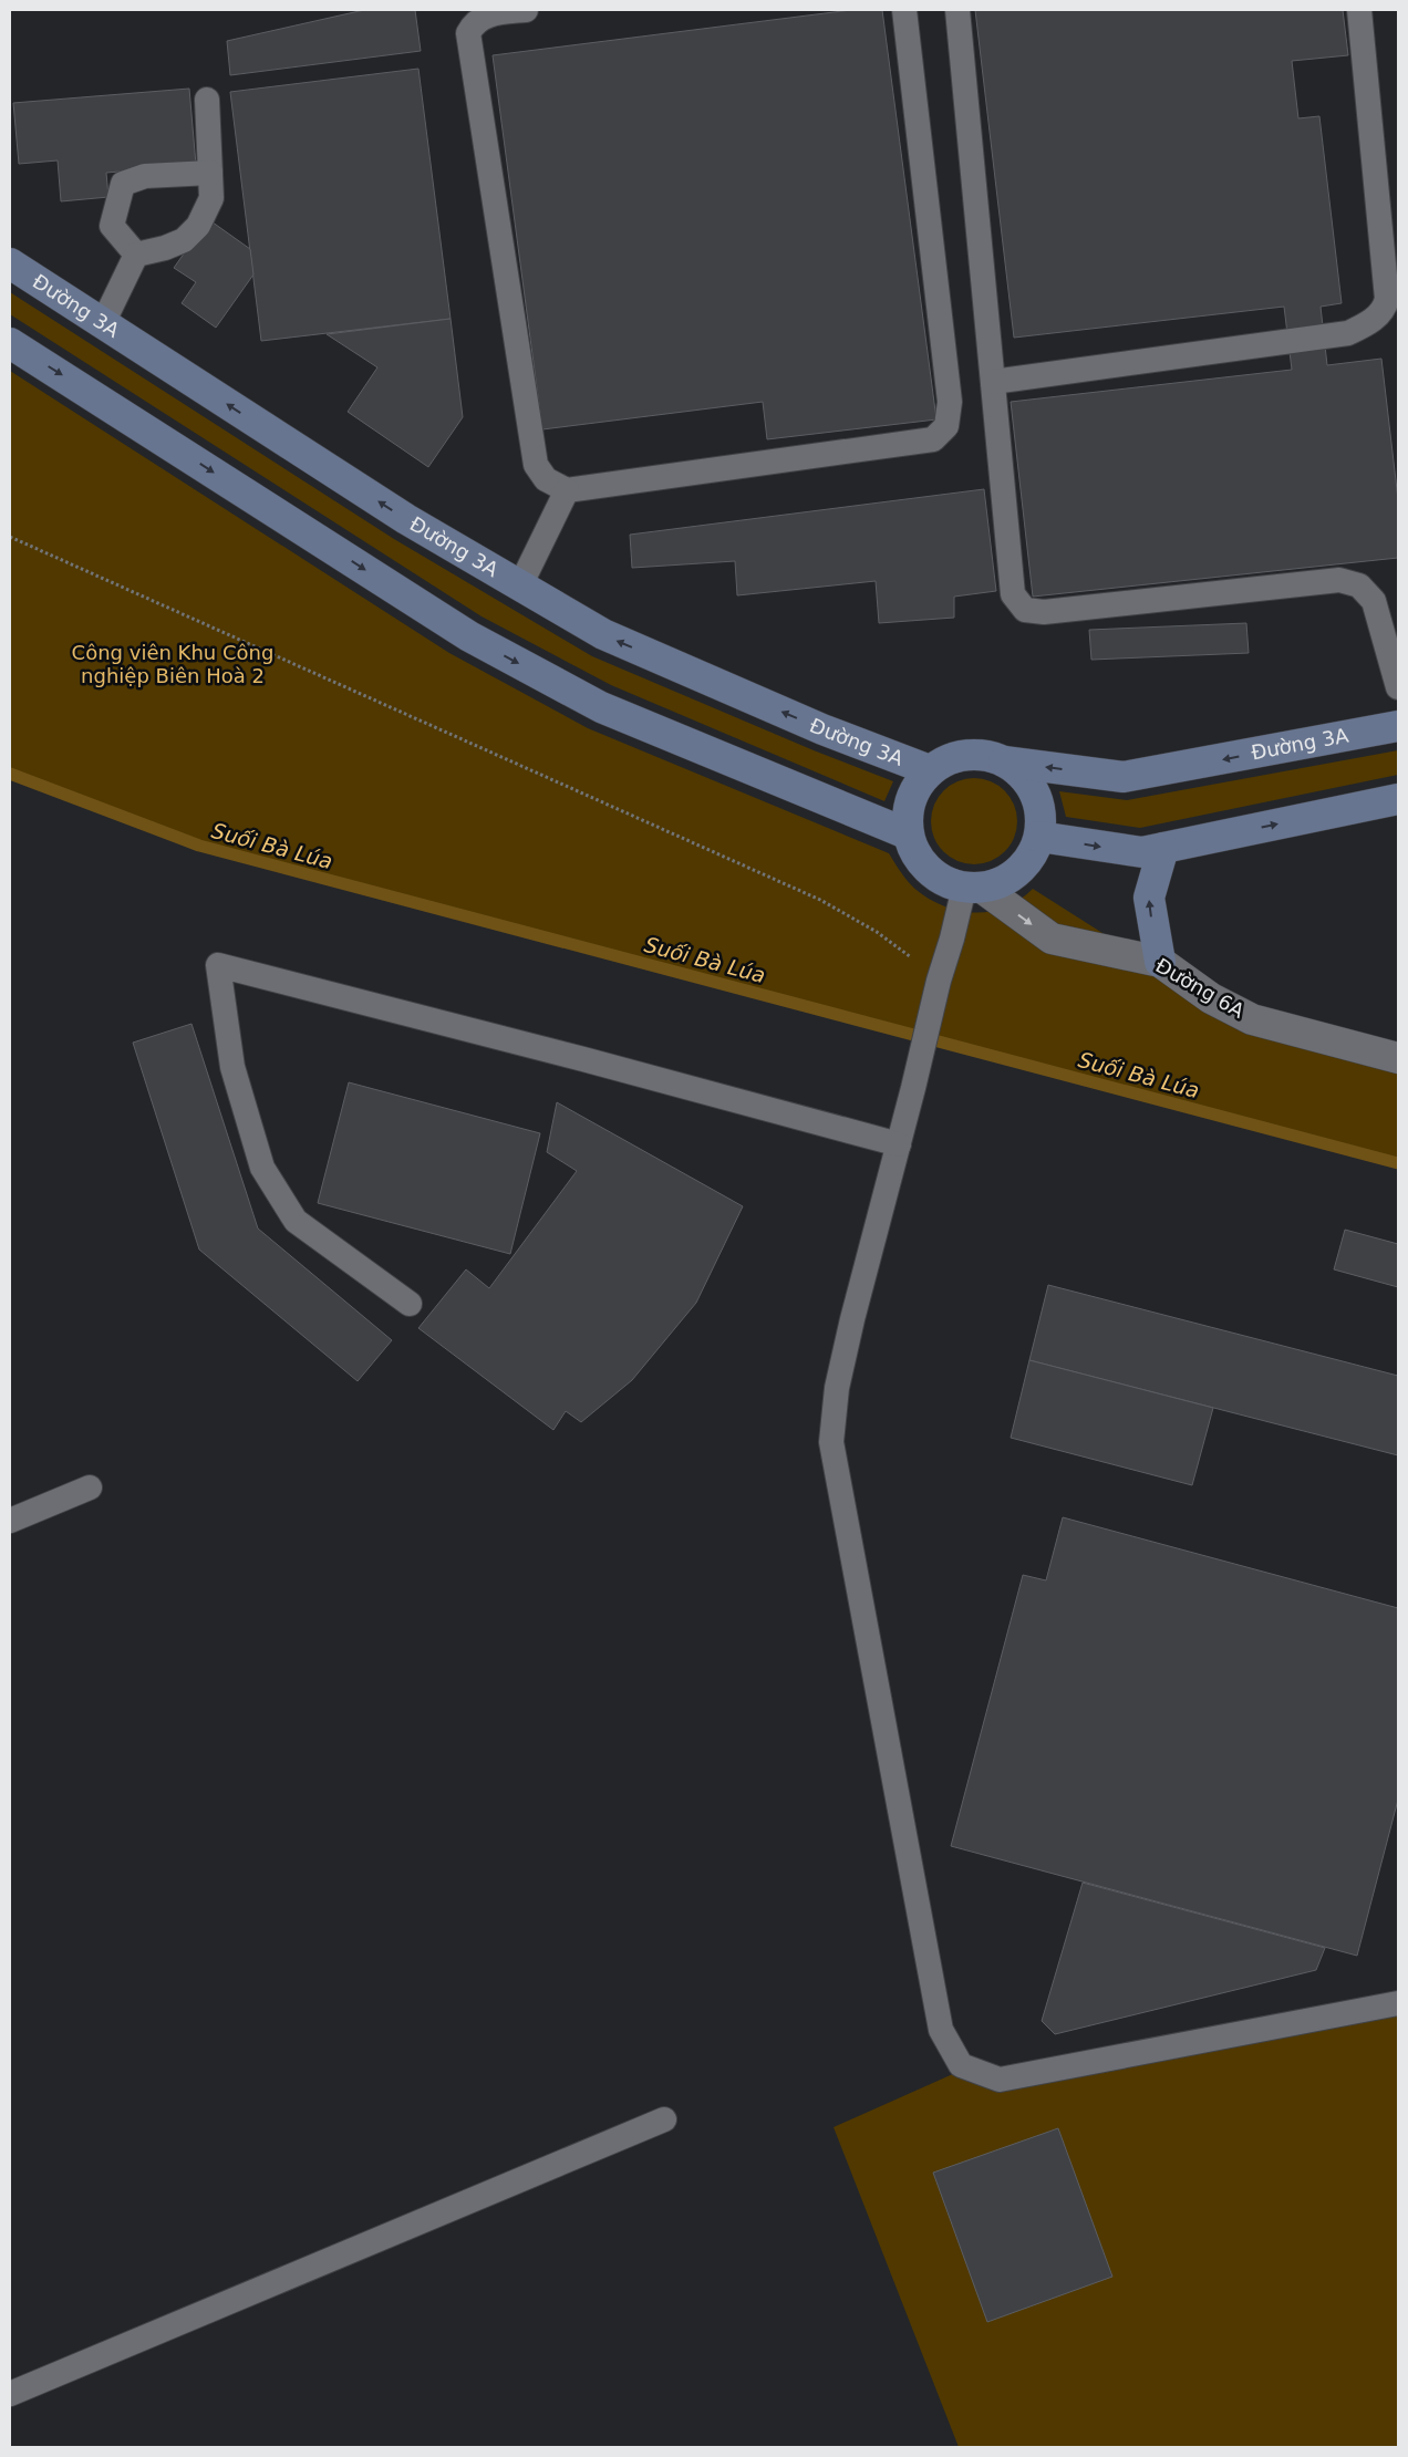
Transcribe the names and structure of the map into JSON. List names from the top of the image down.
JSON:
{
  "streets": {
    "street": ["Đường 3A", "Đường 6A"]
  },
  "crossings": [
    ["Đường 3A", "Đường 6A"]
  ],
  "water": ["Suối Bà Lúa"],
  "parks": ["Công viên Khu Công nghiệp Biên Hoà 2"]
}
